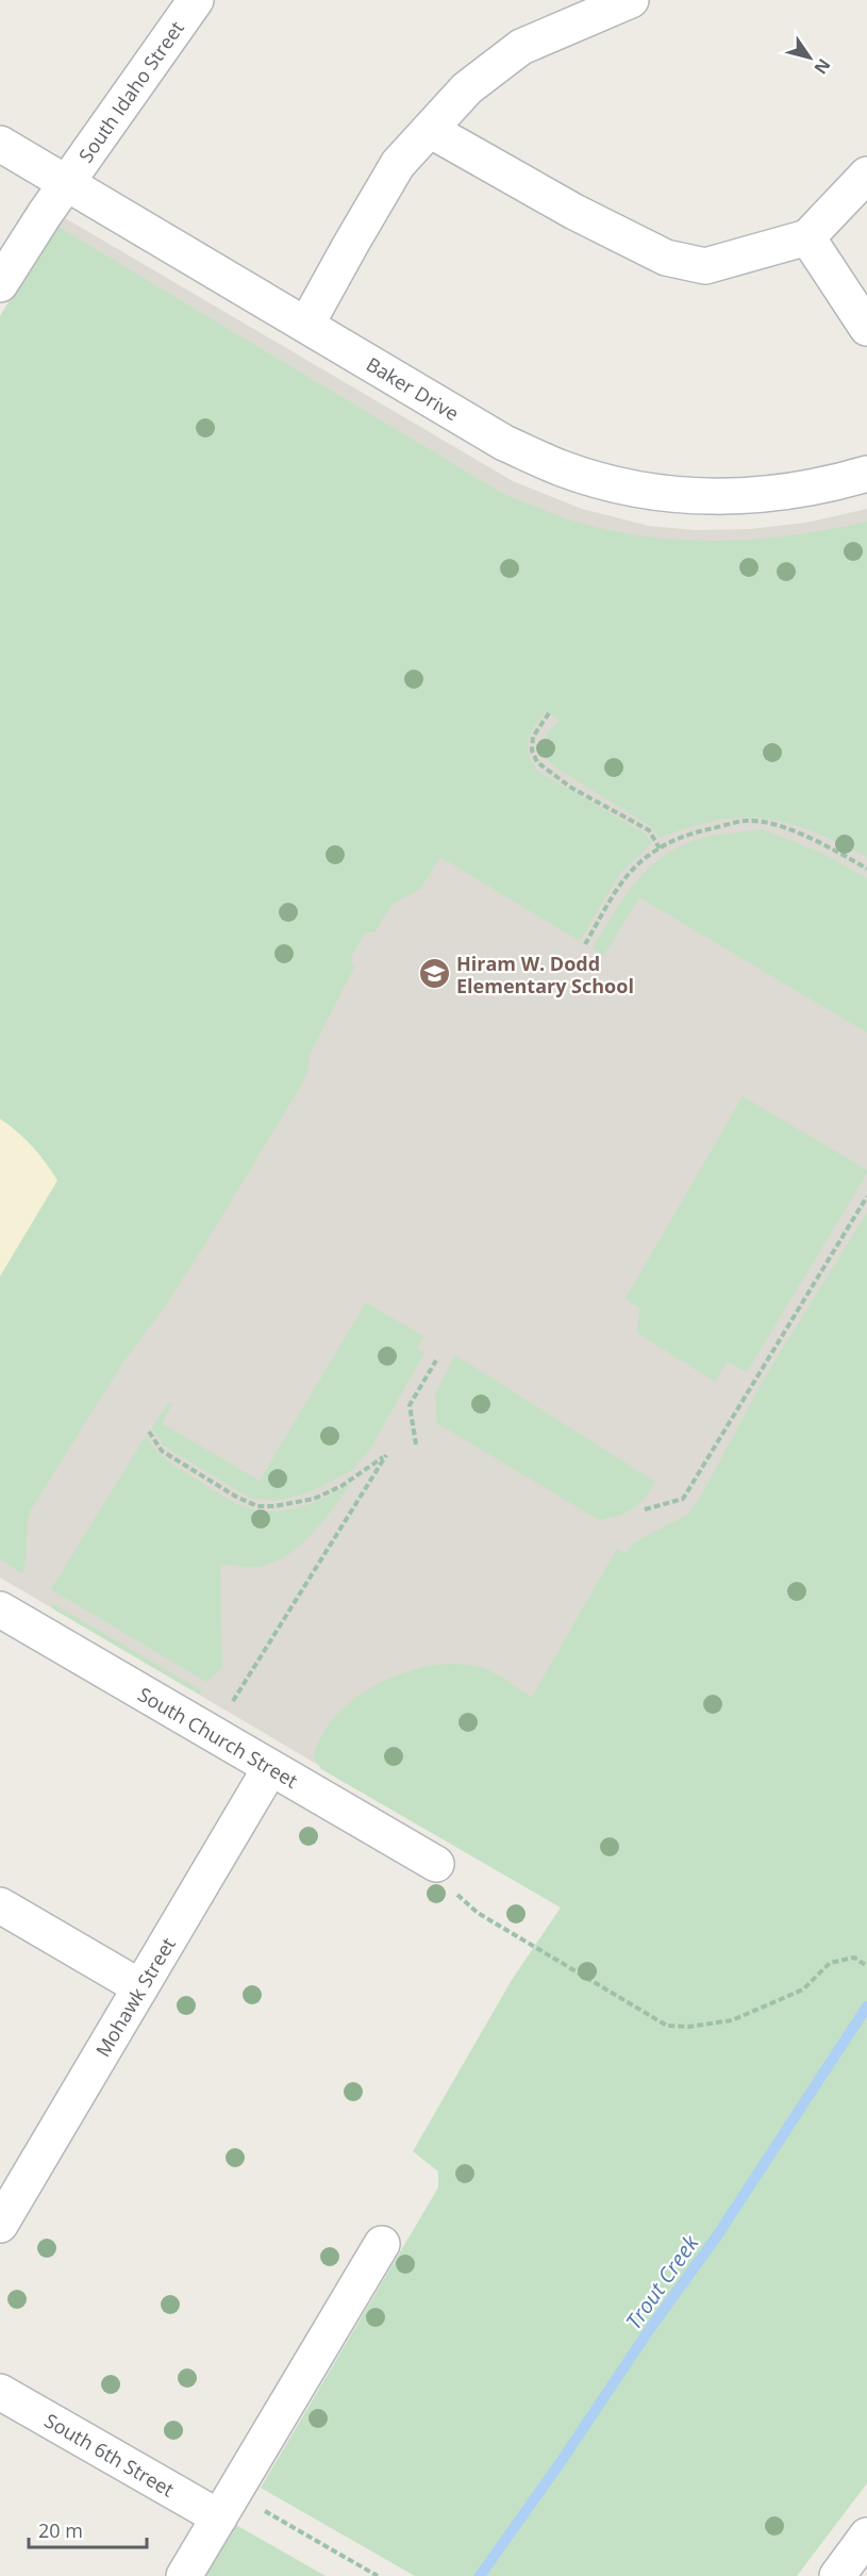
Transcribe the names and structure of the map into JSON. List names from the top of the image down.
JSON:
{
  "streets": {
    "street": [
      "South Idaho Street",
      "Baker Drive",
      "South Church Street",
      "Mohawk Street",
      "South 6th Street"
    ]
  },
  "crossings": [
    ["South Idaho Street", "Baker Drive"],
    ["South Church Street", "Mohawk Street"]
  ],
  "water": ["Trout Creek"],
  "places": {
    "school or university": ["Hiram W. Dodd Elementary School"]
  },
  "scale_bar": "20 m",
  "north": "bottom right"
}
